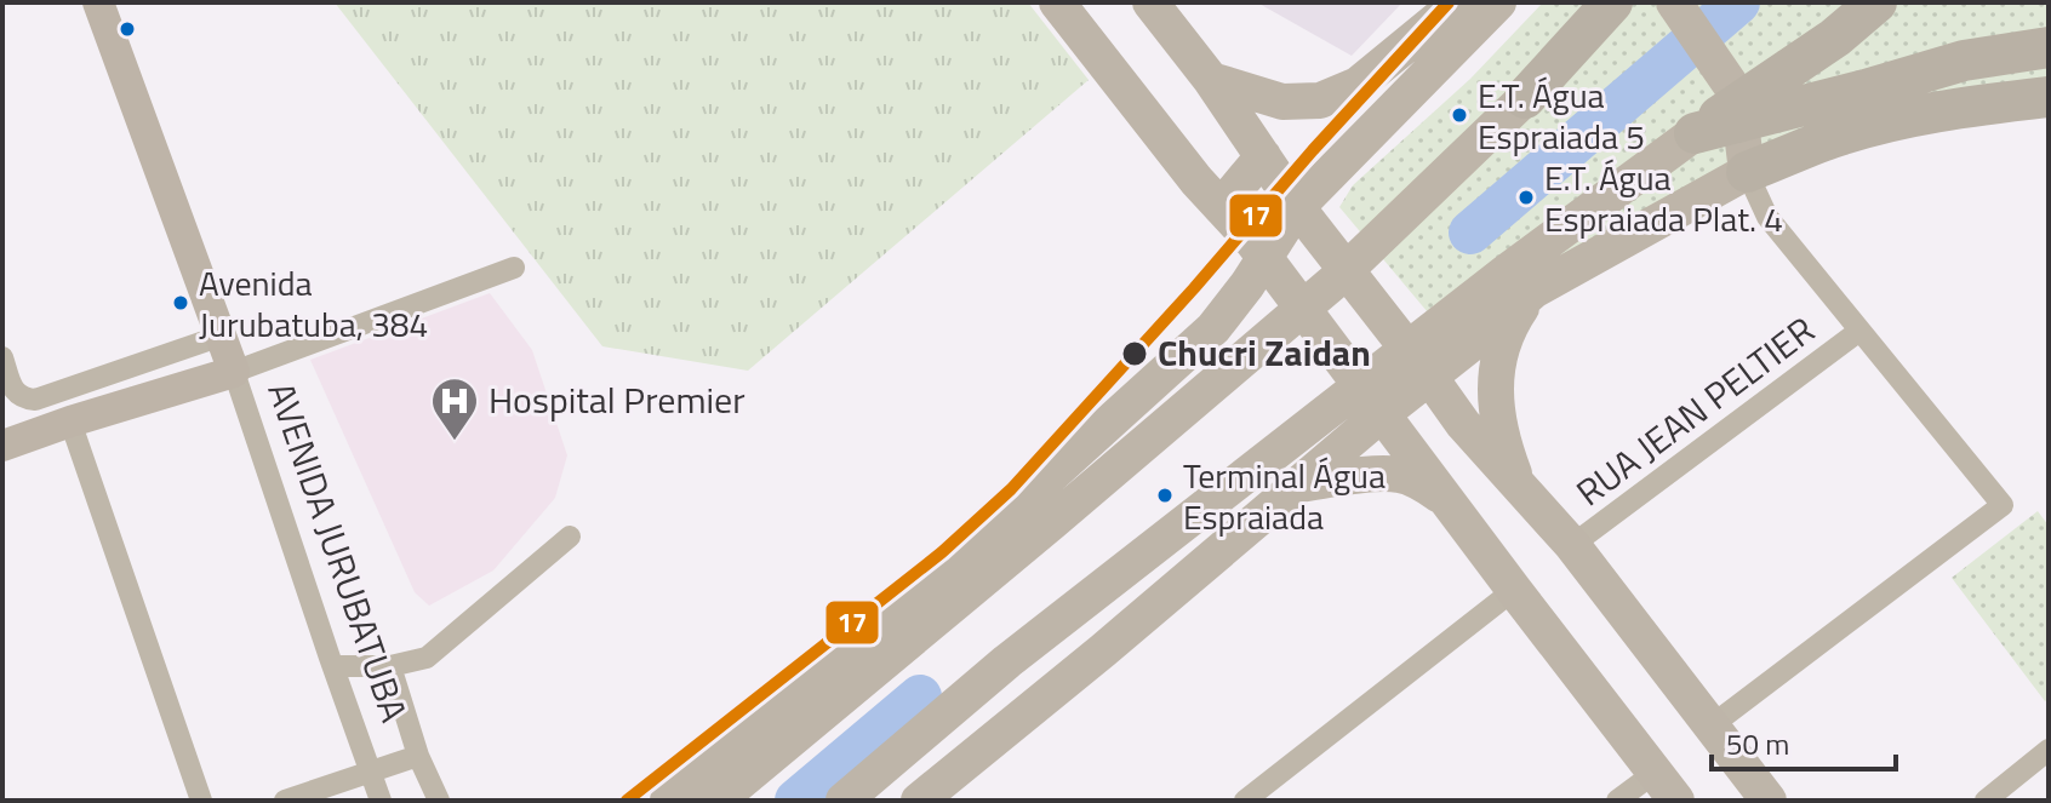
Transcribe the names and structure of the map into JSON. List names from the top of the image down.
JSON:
{
  "streets": {
    "street": ["RUA JEAN PELTIER", "AVENIDA JURUBATUBA"]
  },
  "places": {
    "other": [
      "E.T. Água Espraiada 5",
      "E.T. Água Espraiada Plat. 4",
      "Avenida Jurubatuba, 384",
      "Chucri Zaidan",
      "Terminal Água Espraiada"
    ],
    "hospital": ["Hospital Premier"]
  },
  "lines": ["transit line 17"],
  "scale_bar": "50 m"
}
